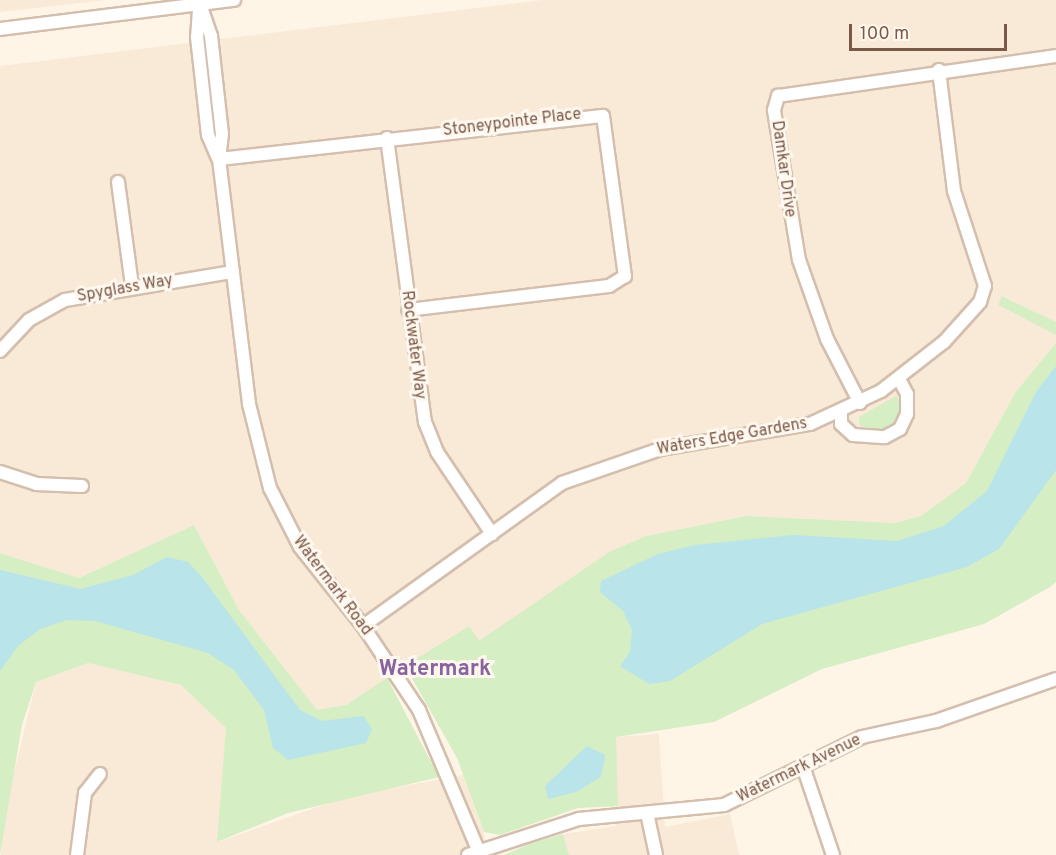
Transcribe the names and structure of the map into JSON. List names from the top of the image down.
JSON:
{
  "streets": {
    "street": [
      "Stoneypointe Place",
      "Damkar Drive",
      "Spyglass Way",
      "Rockwater Way",
      "Waters Edge Gardens",
      "Watermark Road",
      "Watermark Avenue"
    ]
  },
  "crossings": [
    ["Stoneypointe Place", "Rockwater Way"],
    ["Stoneypointe Place", "Watermark Road"],
    ["Damkar Drive", "Waters Edge Gardens"],
    ["Spyglass Way", "Watermark Road"],
    ["Rockwater Way", "Waters Edge Gardens"],
    ["Waters Edge Gardens", "Watermark Road"],
    ["Watermark Road", "Watermark Avenue"]
  ],
  "districts": ["Watermark"],
  "scale_bar": "100 m"
}
